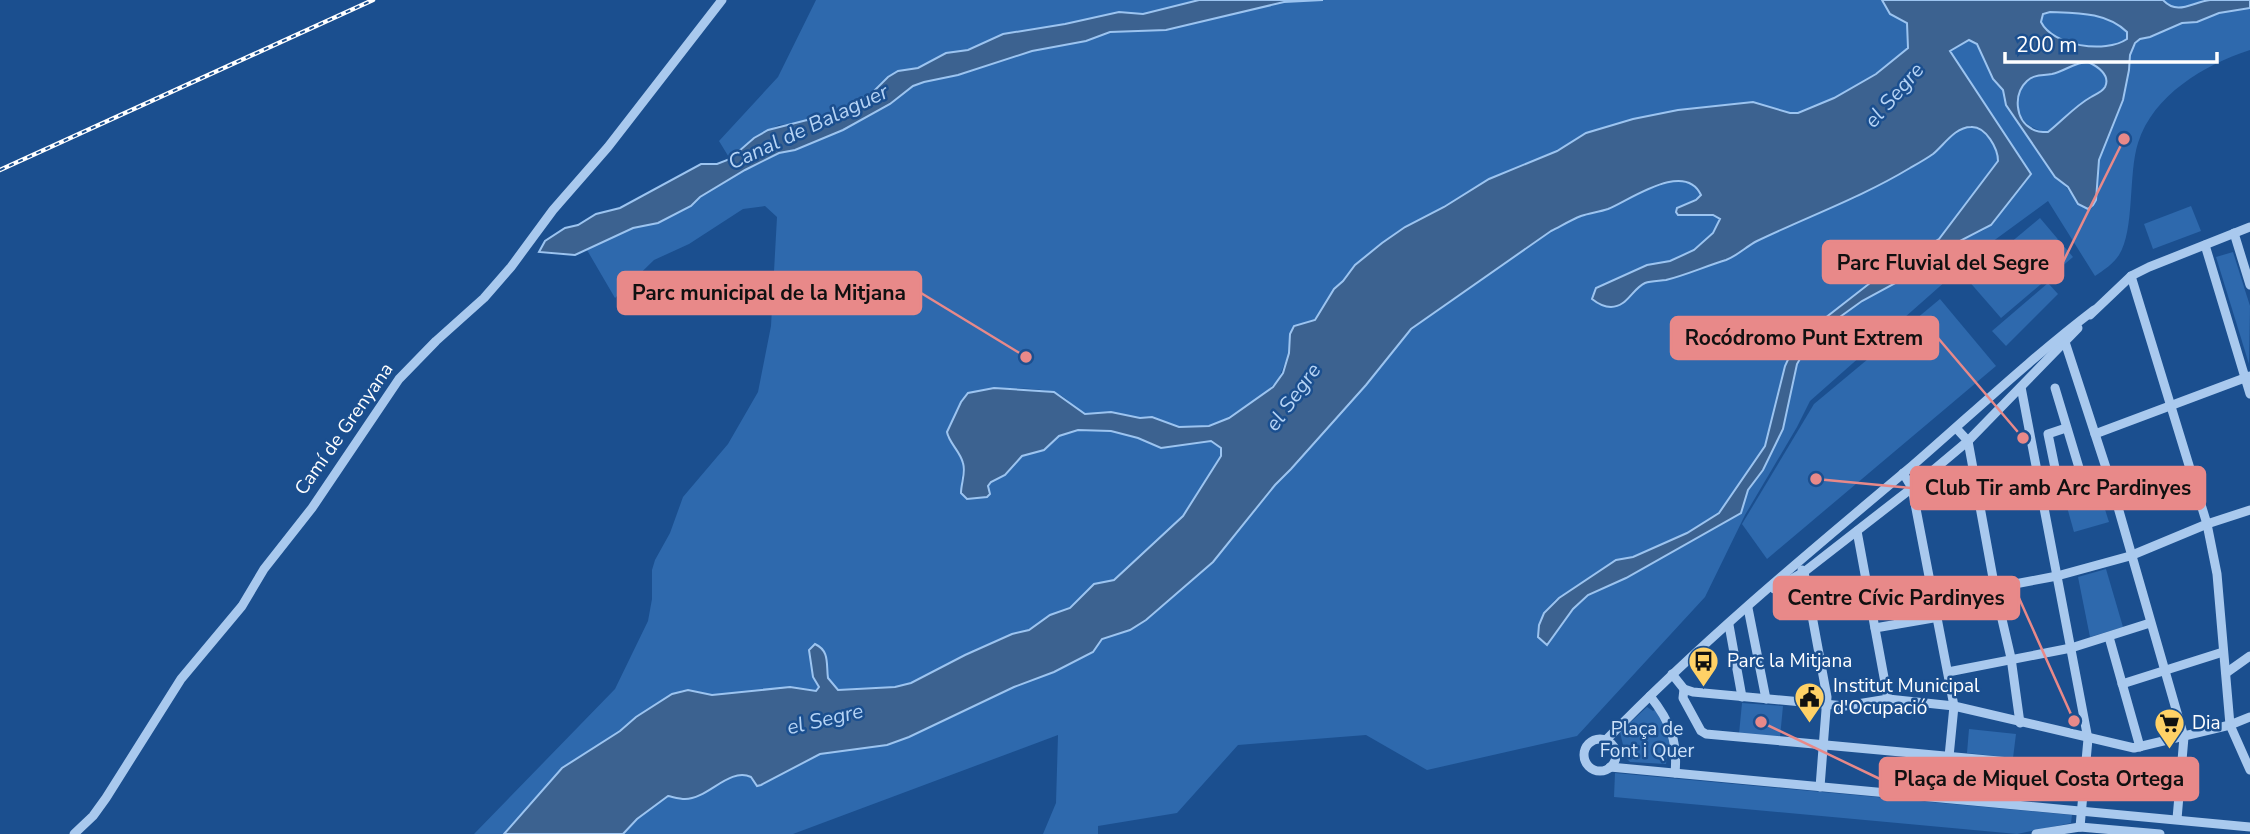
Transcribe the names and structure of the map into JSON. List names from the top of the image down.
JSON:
{
  "streets": {
    "street": ["Camí de Grenyana"]
  },
  "water": ["el Segre", "Canal de Balaguer"],
  "parks": ["Plaça de Font i Quer"],
  "places": {
    "other": [
      "Parc Fluvial del Segre",
      "Parc municipal de la Mitjana",
      "Rocódromo Punt Extrem",
      "Club Tir amb Arc Pardinyes",
      "Centre Cívic Pardinyes",
      "Plaça de Miquel Costa Ortega"
    ],
    "bus stop": ["Parc la Mitjana"],
    "public building": ["Institut Municipal d'Ocupació"],
    "supermarket": ["Dia"]
  },
  "scale_bar": "200 m"
}
